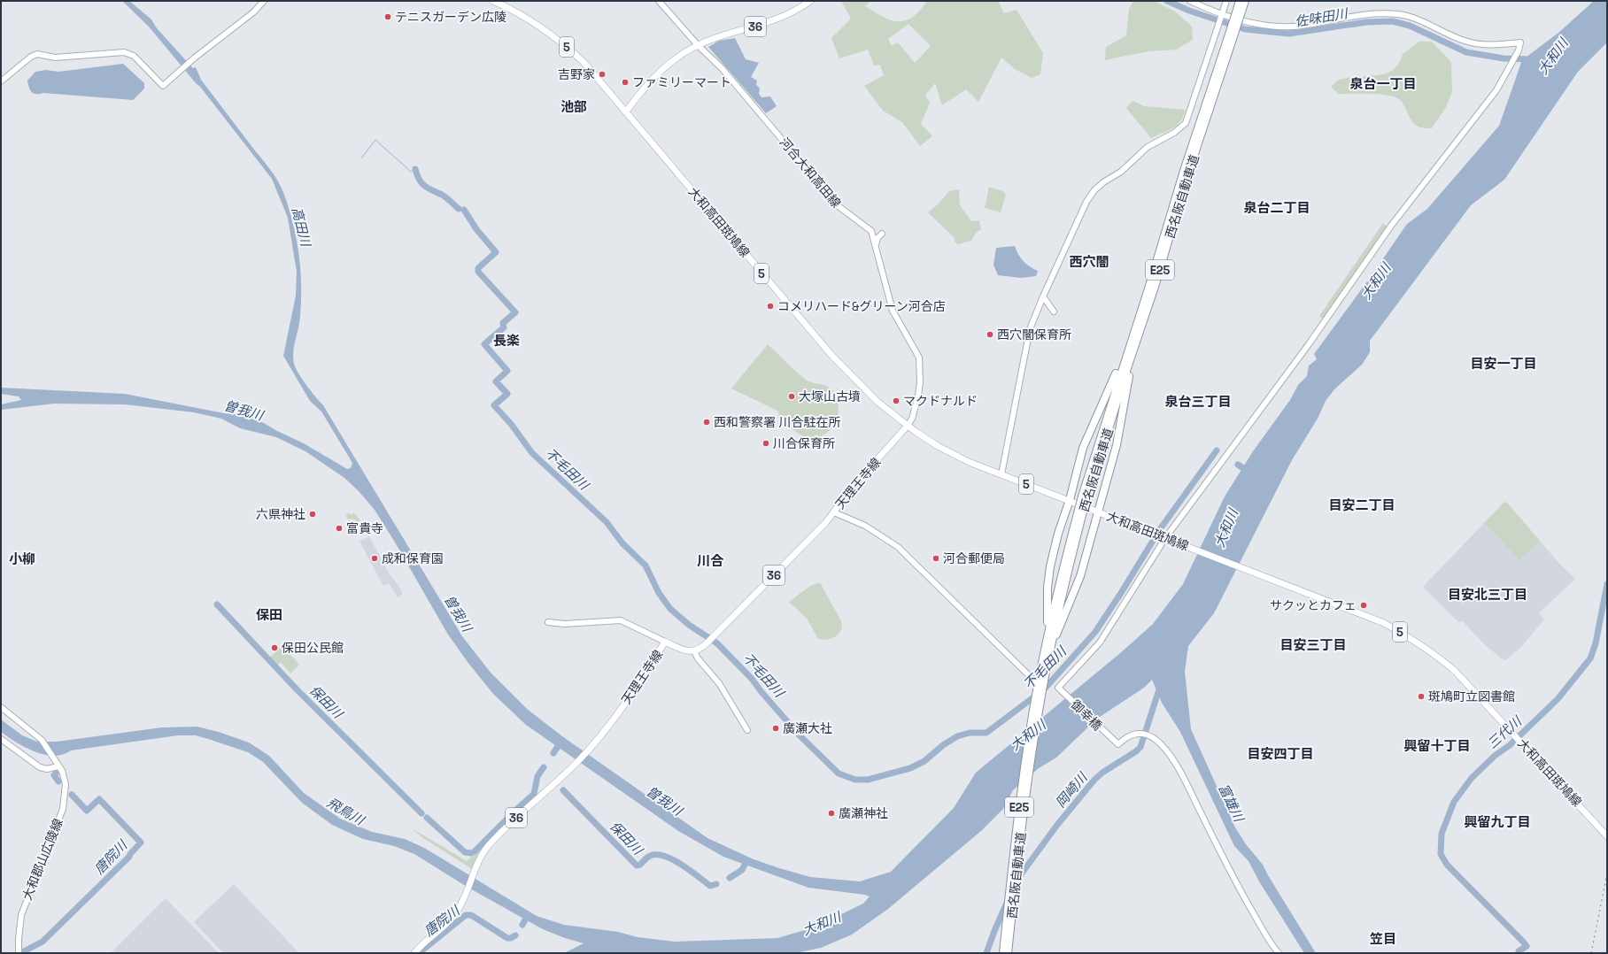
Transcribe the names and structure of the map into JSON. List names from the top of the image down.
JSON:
{
  "streets": {
    "highway": ["西名阪自動車道", "E25"],
    "main road": [
      "36",
      "5",
      "大和高田斑鳩線",
      "天理王寺線"
    ],
    "street": ["河合大和高田線", "御幸橋", "大和郡山広陵線"]
  },
  "crossings": [
    ["36", "河合大和高田線"],
    ["36", "大和高田斑鳩線"],
    ["河合大和高田線", "大和高田斑鳩線"],
    ["河合大和高田線", "天理王寺線"],
    ["大和高田斑鳩線", "天理王寺線"],
    ["大和高田斑鳩線", "御幸橋"]
  ],
  "districts": [
    "泉台一丁目",
    "池部",
    "泉台二丁目",
    "西穴闇",
    "長楽",
    "目安一丁目",
    "泉台三丁目",
    "目安二丁目",
    "小柳",
    "川合",
    "目安北三丁目",
    "保田",
    "目安三丁目",
    "興留十丁目",
    "目安四丁目",
    "興留九丁目",
    "笠目"
  ],
  "water": [
    "佐味田川",
    "大和川",
    "高田川",
    "曽我川",
    "不毛田川",
    "保田川",
    "三代川",
    "岡崎川",
    "富雄川",
    "飛鳥川",
    "唐院川"
  ],
  "places": [
    "テニスガーデン広陵",
    "吉野家",
    "ファミリーマート",
    "コメリハード&グリーン河合店",
    "西穴闇保育所",
    "大塚山古墳",
    "マクドナルド",
    "西和警察署 川合駐在所",
    "川合保育所",
    "六県神社",
    "富貴寺",
    "成和保育園",
    "河合郵便局",
    "サクッとカフェ",
    "保田公民館",
    "斑鳩町立図書館",
    "廣瀬大社",
    "廣瀬神社"
  ]
}
